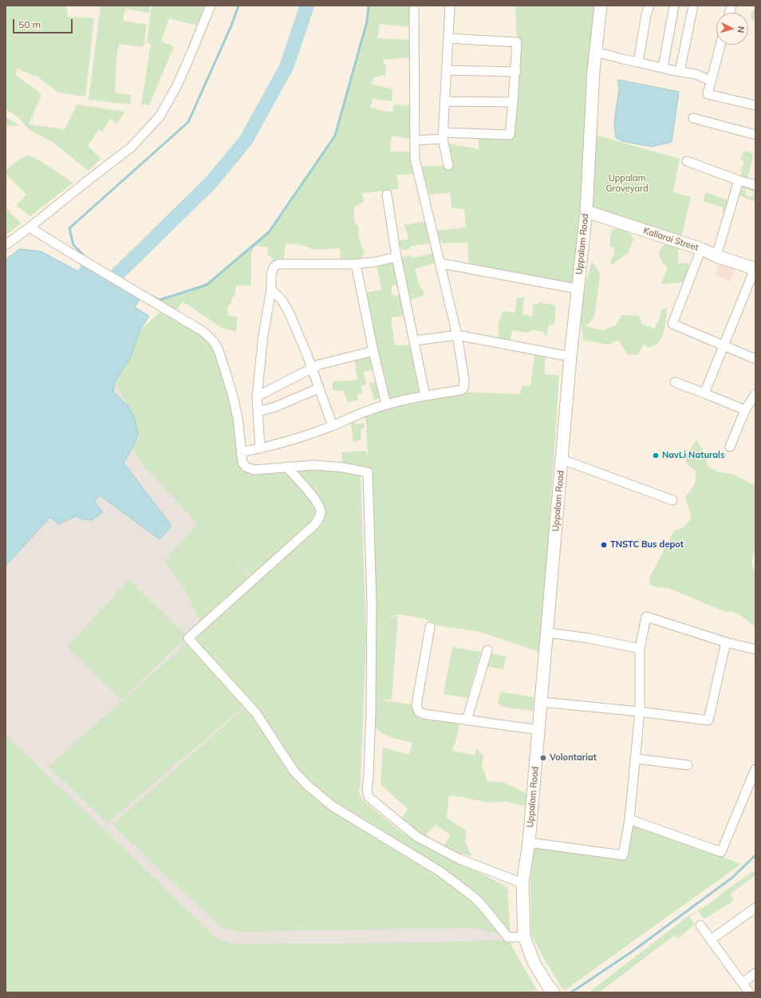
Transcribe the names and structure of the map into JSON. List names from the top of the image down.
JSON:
{
  "streets": {
    "main road": ["Kallarai Street", "Uppalam Road"]
  },
  "crossings": [
    ["Kallarai Street", "Uppalam Road"]
  ],
  "parks": ["Uppalam Graveyard"],
  "places": ["NavLi Naturals", "TNSTC Bus depot", "Volontariat"],
  "scale_bar": "50 m",
  "north": "right"
}
